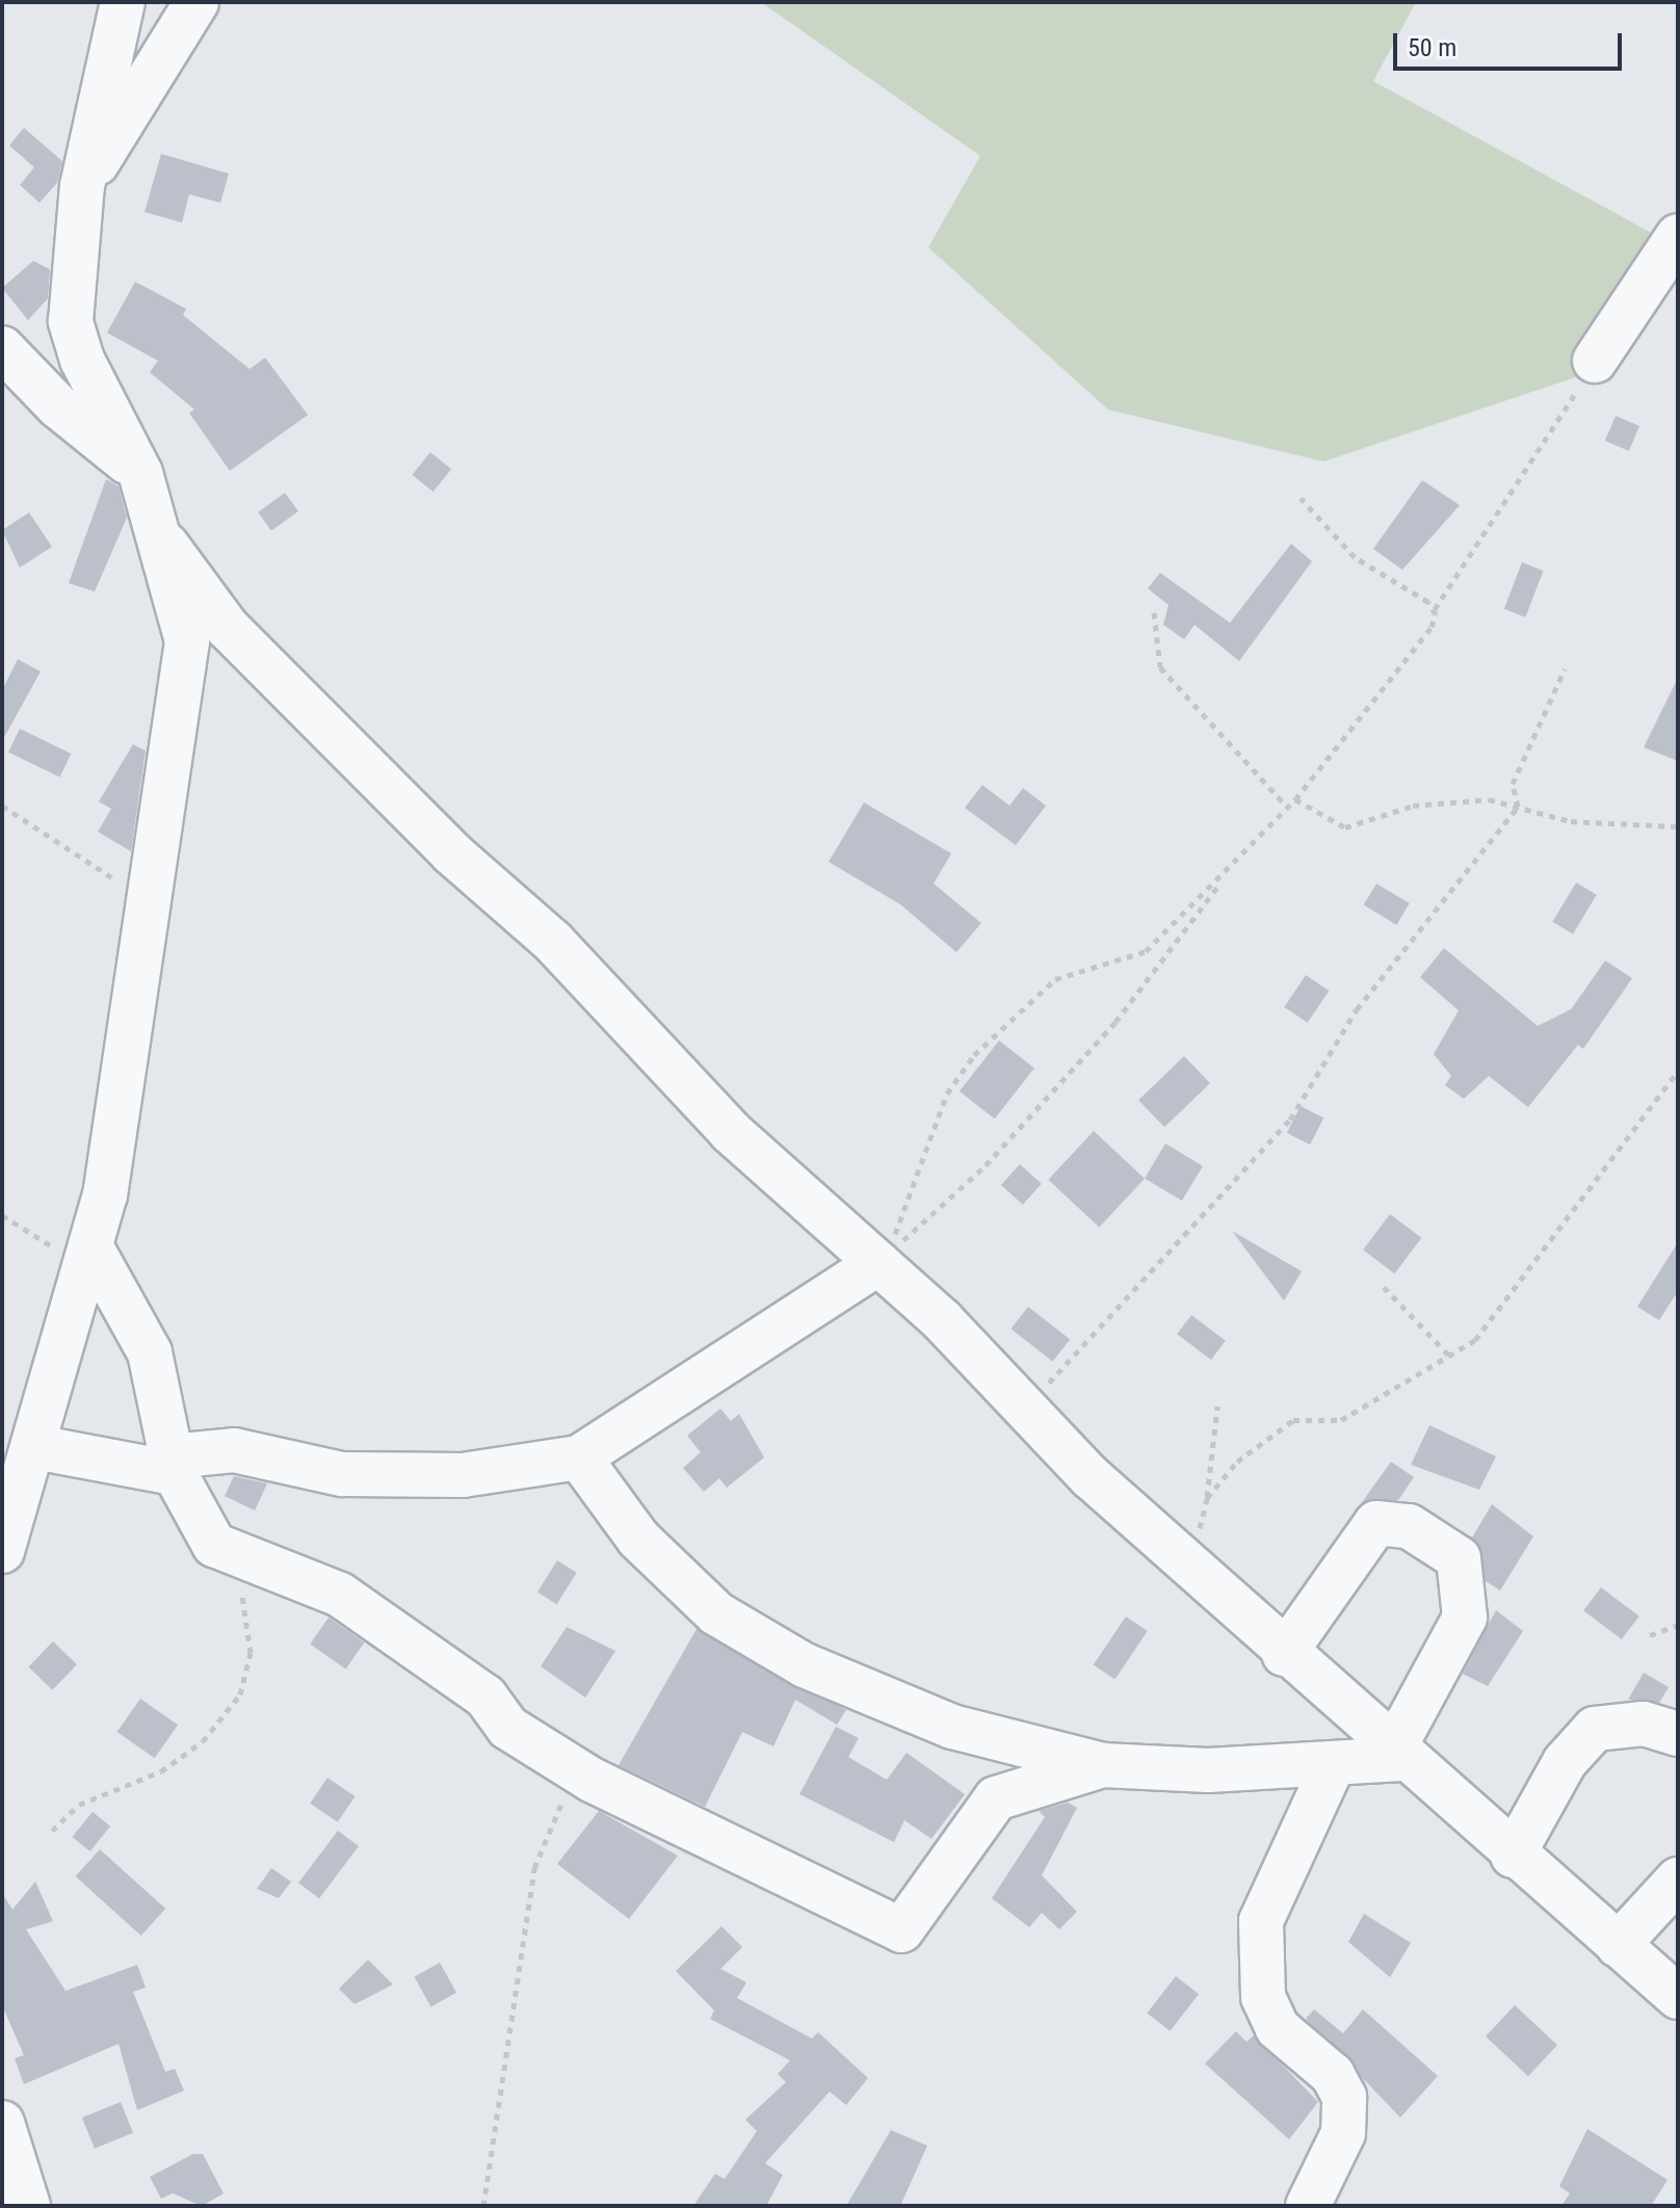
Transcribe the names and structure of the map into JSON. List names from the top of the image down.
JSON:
{
  "scale_bar": "50 m"
}
